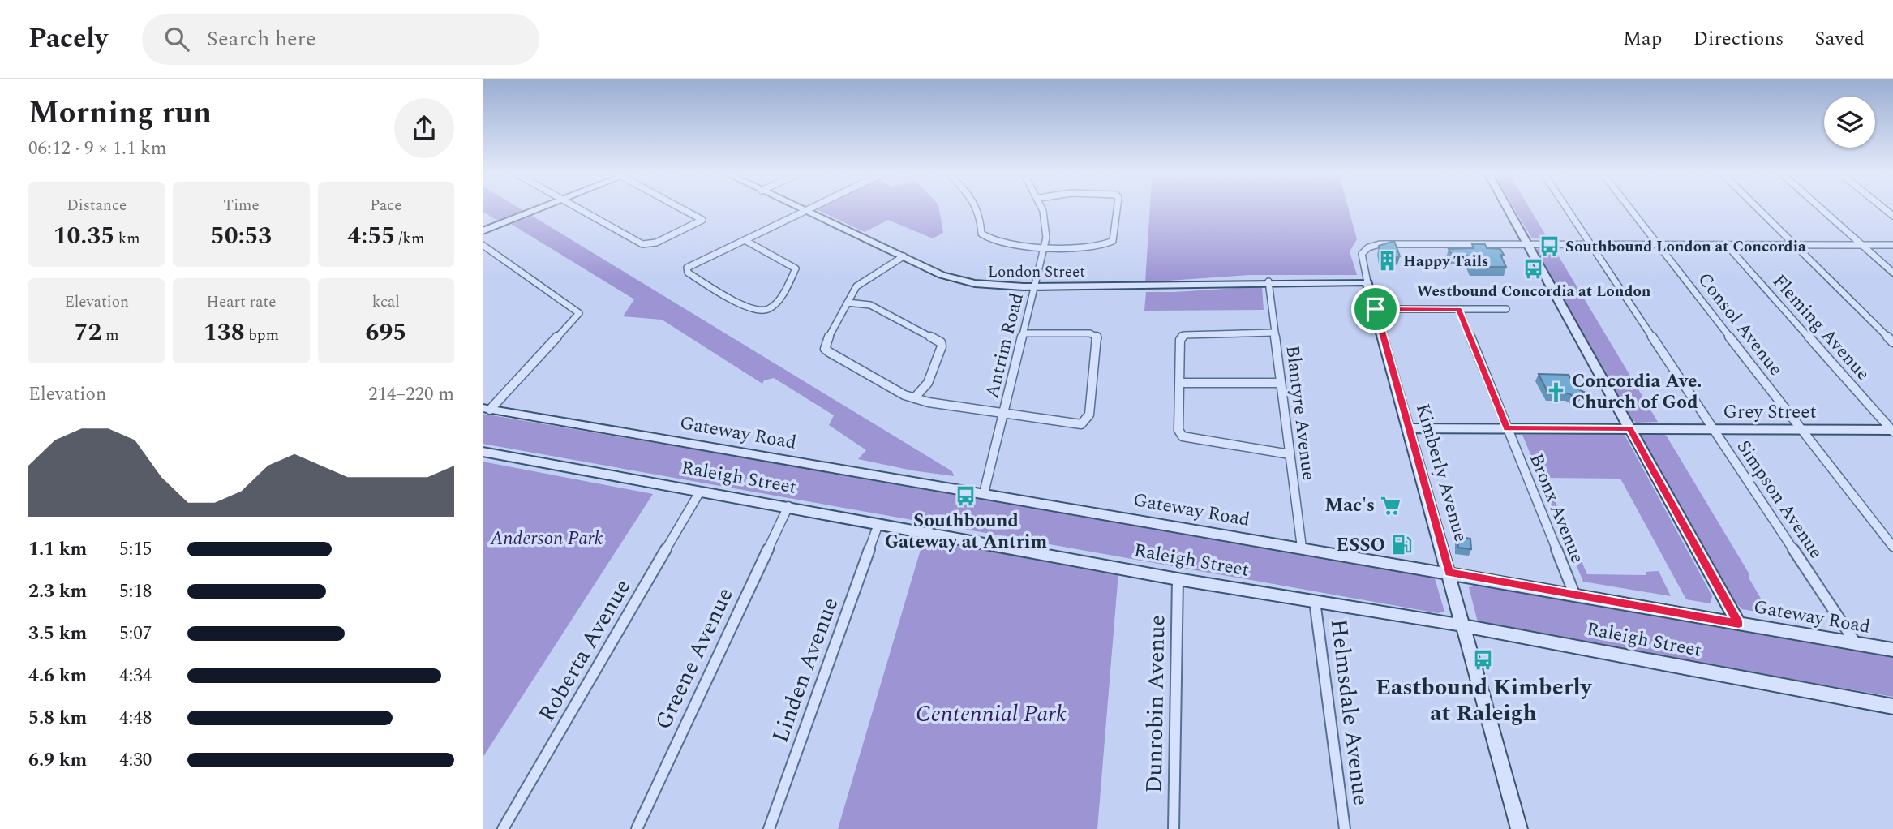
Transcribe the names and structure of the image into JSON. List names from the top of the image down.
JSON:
{
  "streets": {
    "street": [
      "London Street",
      "Consol Avenue",
      "Fleming Avenue",
      "Antrim Road",
      "Grey Street",
      "Blantyre Avenue",
      "Gateway Road",
      "Kimberly Avenue",
      "Raleigh Street",
      "Simpson Avenue",
      "Bronx Avenue",
      "Roberta Avenue",
      "Greene Avenue",
      "Linden Avenue",
      "Dunrobin Avenue",
      "Helmsdale Avenue"
    ]
  },
  "crossings": [
    ["London Street", "Antrim Road"],
    ["London Street", "Blantyre Avenue"],
    ["London Street", "Kimberly Avenue"],
    ["Consol Avenue", "Grey Street"],
    ["Fleming Avenue", "Grey Street"],
    ["Antrim Road", "Gateway Road"],
    ["Grey Street", "Kimberly Avenue"],
    ["Grey Street", "Simpson Avenue"],
    ["Grey Street", "Bronx Avenue"],
    ["Blantyre Avenue", "Gateway Road"],
    ["Gateway Road", "Kimberly Avenue"],
    ["Gateway Road", "Simpson Avenue"],
    ["Gateway Road", "Bronx Avenue"],
    ["Kimberly Avenue", "Raleigh Street"],
    ["Raleigh Street", "Roberta Avenue"],
    ["Raleigh Street", "Greene Avenue"],
    ["Raleigh Street", "Linden Avenue"],
    ["Raleigh Street", "Dunrobin Avenue"],
    ["Raleigh Street", "Helmsdale Avenue"]
  ],
  "parks": ["Anderson Park", "Centennial Park"],
  "places": {
    "bus stop": [
      "Southbound London at Concordia",
      "Westbound Concordia at London",
      "Southbound Gateway at Antrim",
      "Eastbound Kimberly at Raleigh"
    ],
    "building": ["Happy Tails"],
    "church": ["Concordia Ave. Church of God"],
    "supermarket": ["Mac's"],
    "fuel station": ["ESSO"]
  },
  "page": {
    "header": "Pacely",
    "search": "Search here",
    "nav": ["Map", "Directions", "Saved"],
    "heading": ["Morning run", "06:12 · 9 × 1.1 km"],
    "stats": [
      ["Distance", "10.35 km"],
      ["Time", "50:53"],
      ["Pace", "4:55 /km"],
      ["Elevation", "72 m"],
      ["Heart rate", "138 bpm"],
      ["kcal", "695"]
    ],
    "chart": ["Elevation", "214–220 m"],
    "list": [
      {
        "name": "1.1 km",
        "note": "5:15"
      },
      {
        "name": "2.3 km",
        "note": "5:18"
      },
      {
        "name": "3.5 km",
        "note": "5:07"
      },
      {
        "name": "4.6 km",
        "note": "4:34"
      },
      {
        "name": "5.8 km",
        "note": "4:48"
      },
      {
        "name": "6.9 km",
        "note": "4:30"
      }
    ]
  }
}
